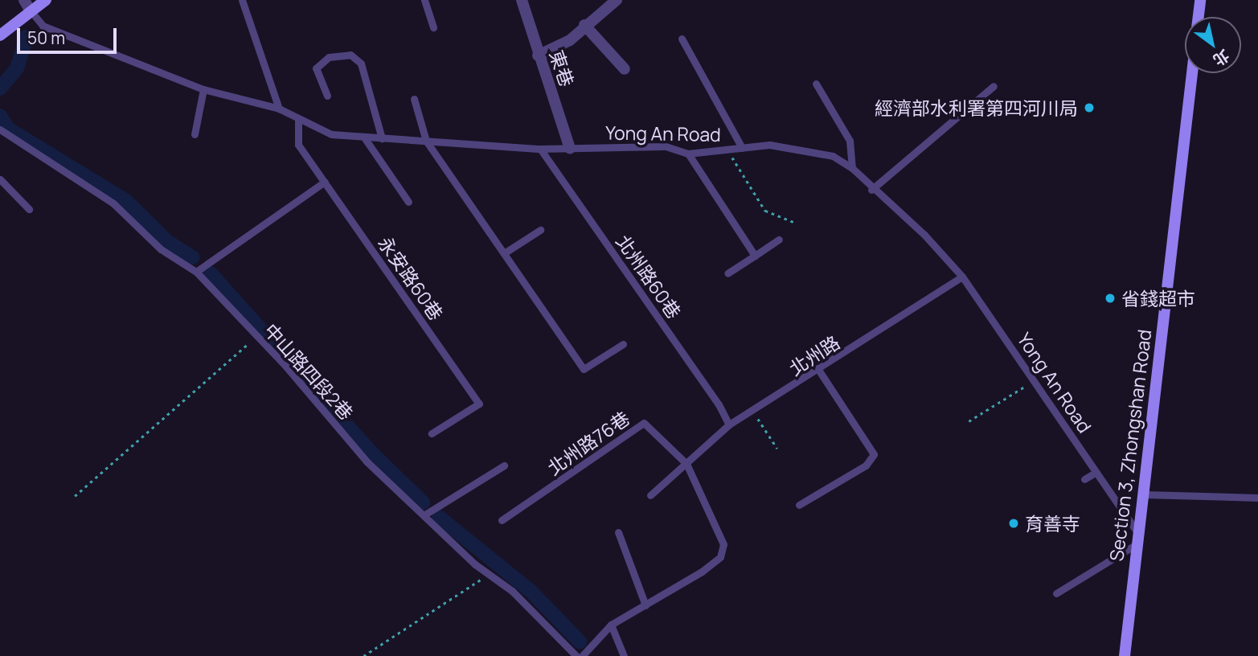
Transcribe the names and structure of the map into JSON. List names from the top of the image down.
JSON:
{
  "streets": {
    "street": ["東巷", "Section 3, Zhongshan Road"],
    "lane": [
      "Yong An Road",
      "北州路60巷",
      "永安路60巷",
      "北州路",
      "中山路四段2巷",
      "北州路76巷"
    ]
  },
  "crossings": [
    ["東巷", "Yong An Road"],
    ["Yong An Road", "北州路60巷"],
    ["Yong An Road", "永安路60巷"],
    ["Yong An Road", "北州路"],
    ["Yong An Road", "Section 3, Zhongshan Road"],
    ["北州路60巷", "北州路"],
    ["北州路", "北州路76巷"]
  ],
  "places": ["經濟部水利署第四河川局", "省錢超市", "育善寺"],
  "scale_bar": "50 m",
  "north": "bottom right"
}
